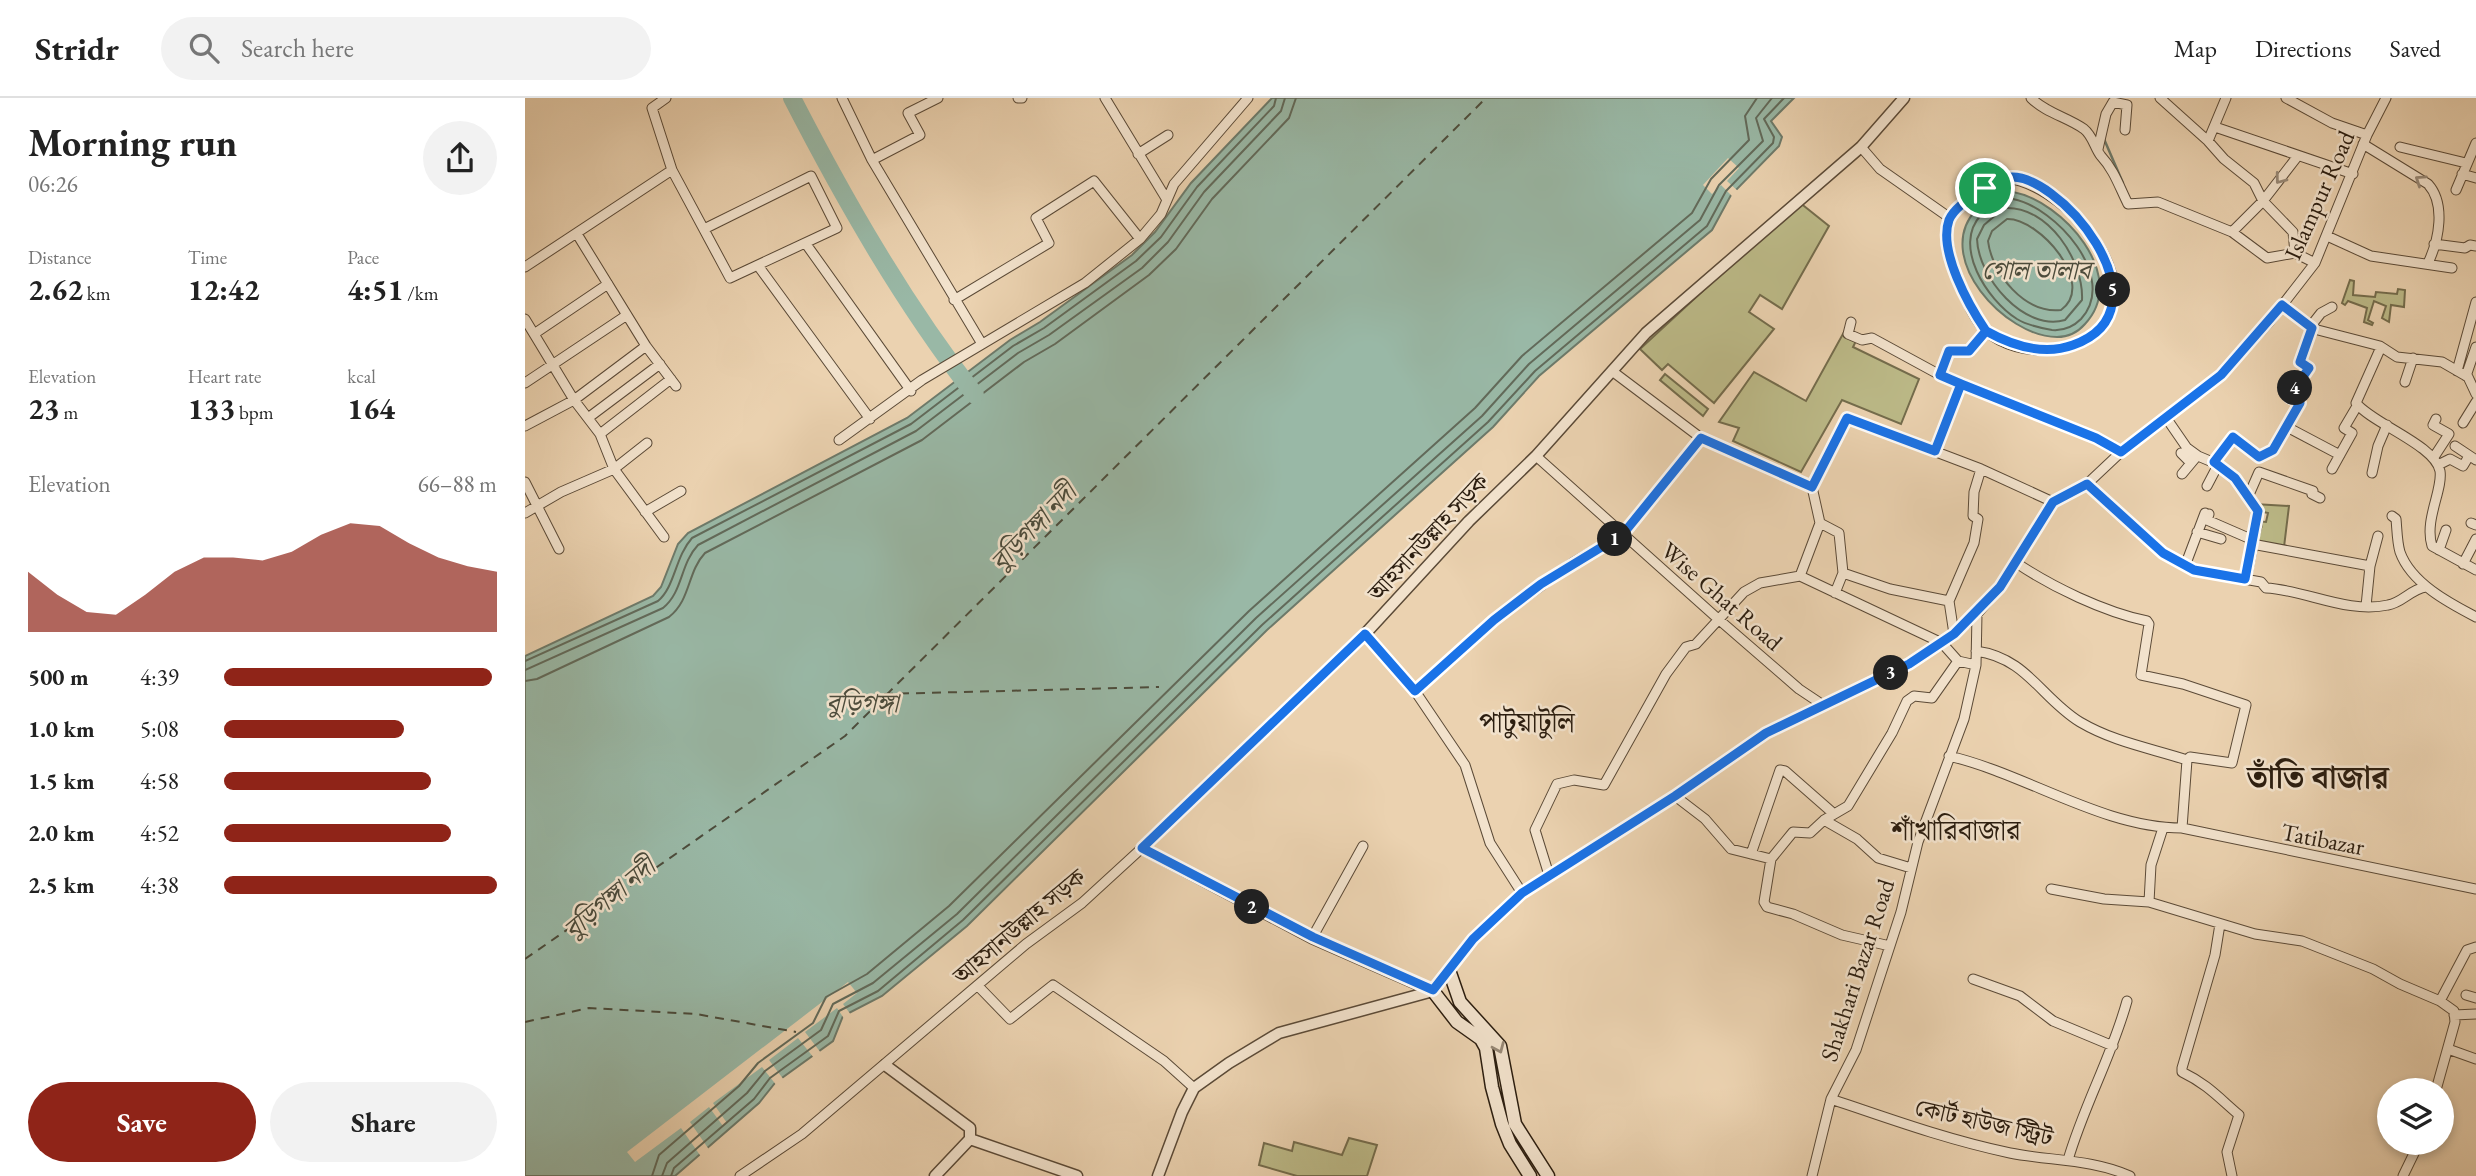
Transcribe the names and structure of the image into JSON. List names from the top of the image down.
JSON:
{
  "streets": {
    "street": [
      "Islampur Road",
      "আহসানউল্লাহ সড়ক",
      "Wise Ghat Road",
      "Tatibazar",
      "Shakhari Bazar Road",
      "কোর্ট হাউজ স্ট্রিট"
    ]
  },
  "crossings": [
    ["আহসানউল্লাহ সড়ক", "Wise Ghat Road"],
    ["Tatibazar", "Shakhari Bazar Road"],
    ["Shakhari Bazar Road", "কোর্ট হাউজ স্ট্রিট"]
  ],
  "districts": ["পাটুয়াটুলি", "তাঁতি বাজার", "শাঁখারিবাজার"],
  "water": ["গোল তালাব", "বুড়িগঙ্গা নদী", "বুড়িগঙ্গা"],
  "page": {
    "header": "Stridr",
    "search": "Search here",
    "nav": ["Map", "Directions", "Saved"],
    "heading": ["Morning run", "06:26"],
    "stats": [
      ["Distance", "2.62 km"],
      ["Time", "12:42"],
      ["Pace", "4:51 /km"],
      ["Elevation", "23 m"],
      ["Heart rate", "133 bpm"],
      ["kcal", "164"]
    ],
    "pins": [
      "5",
      "4",
      "1",
      "3",
      "2"
    ],
    "chart": ["Elevation", "66–88 m"],
    "list": [
      {
        "name": "500 m",
        "note": "4:39"
      },
      {
        "name": "1.0 km",
        "note": "5:08"
      },
      {
        "name": "1.5 km",
        "note": "4:58"
      },
      {
        "name": "2.0 km",
        "note": "4:52"
      },
      {
        "name": "2.5 km",
        "note": "4:38"
      }
    ],
    "buttons": ["Save", "Share"]
  }
}
